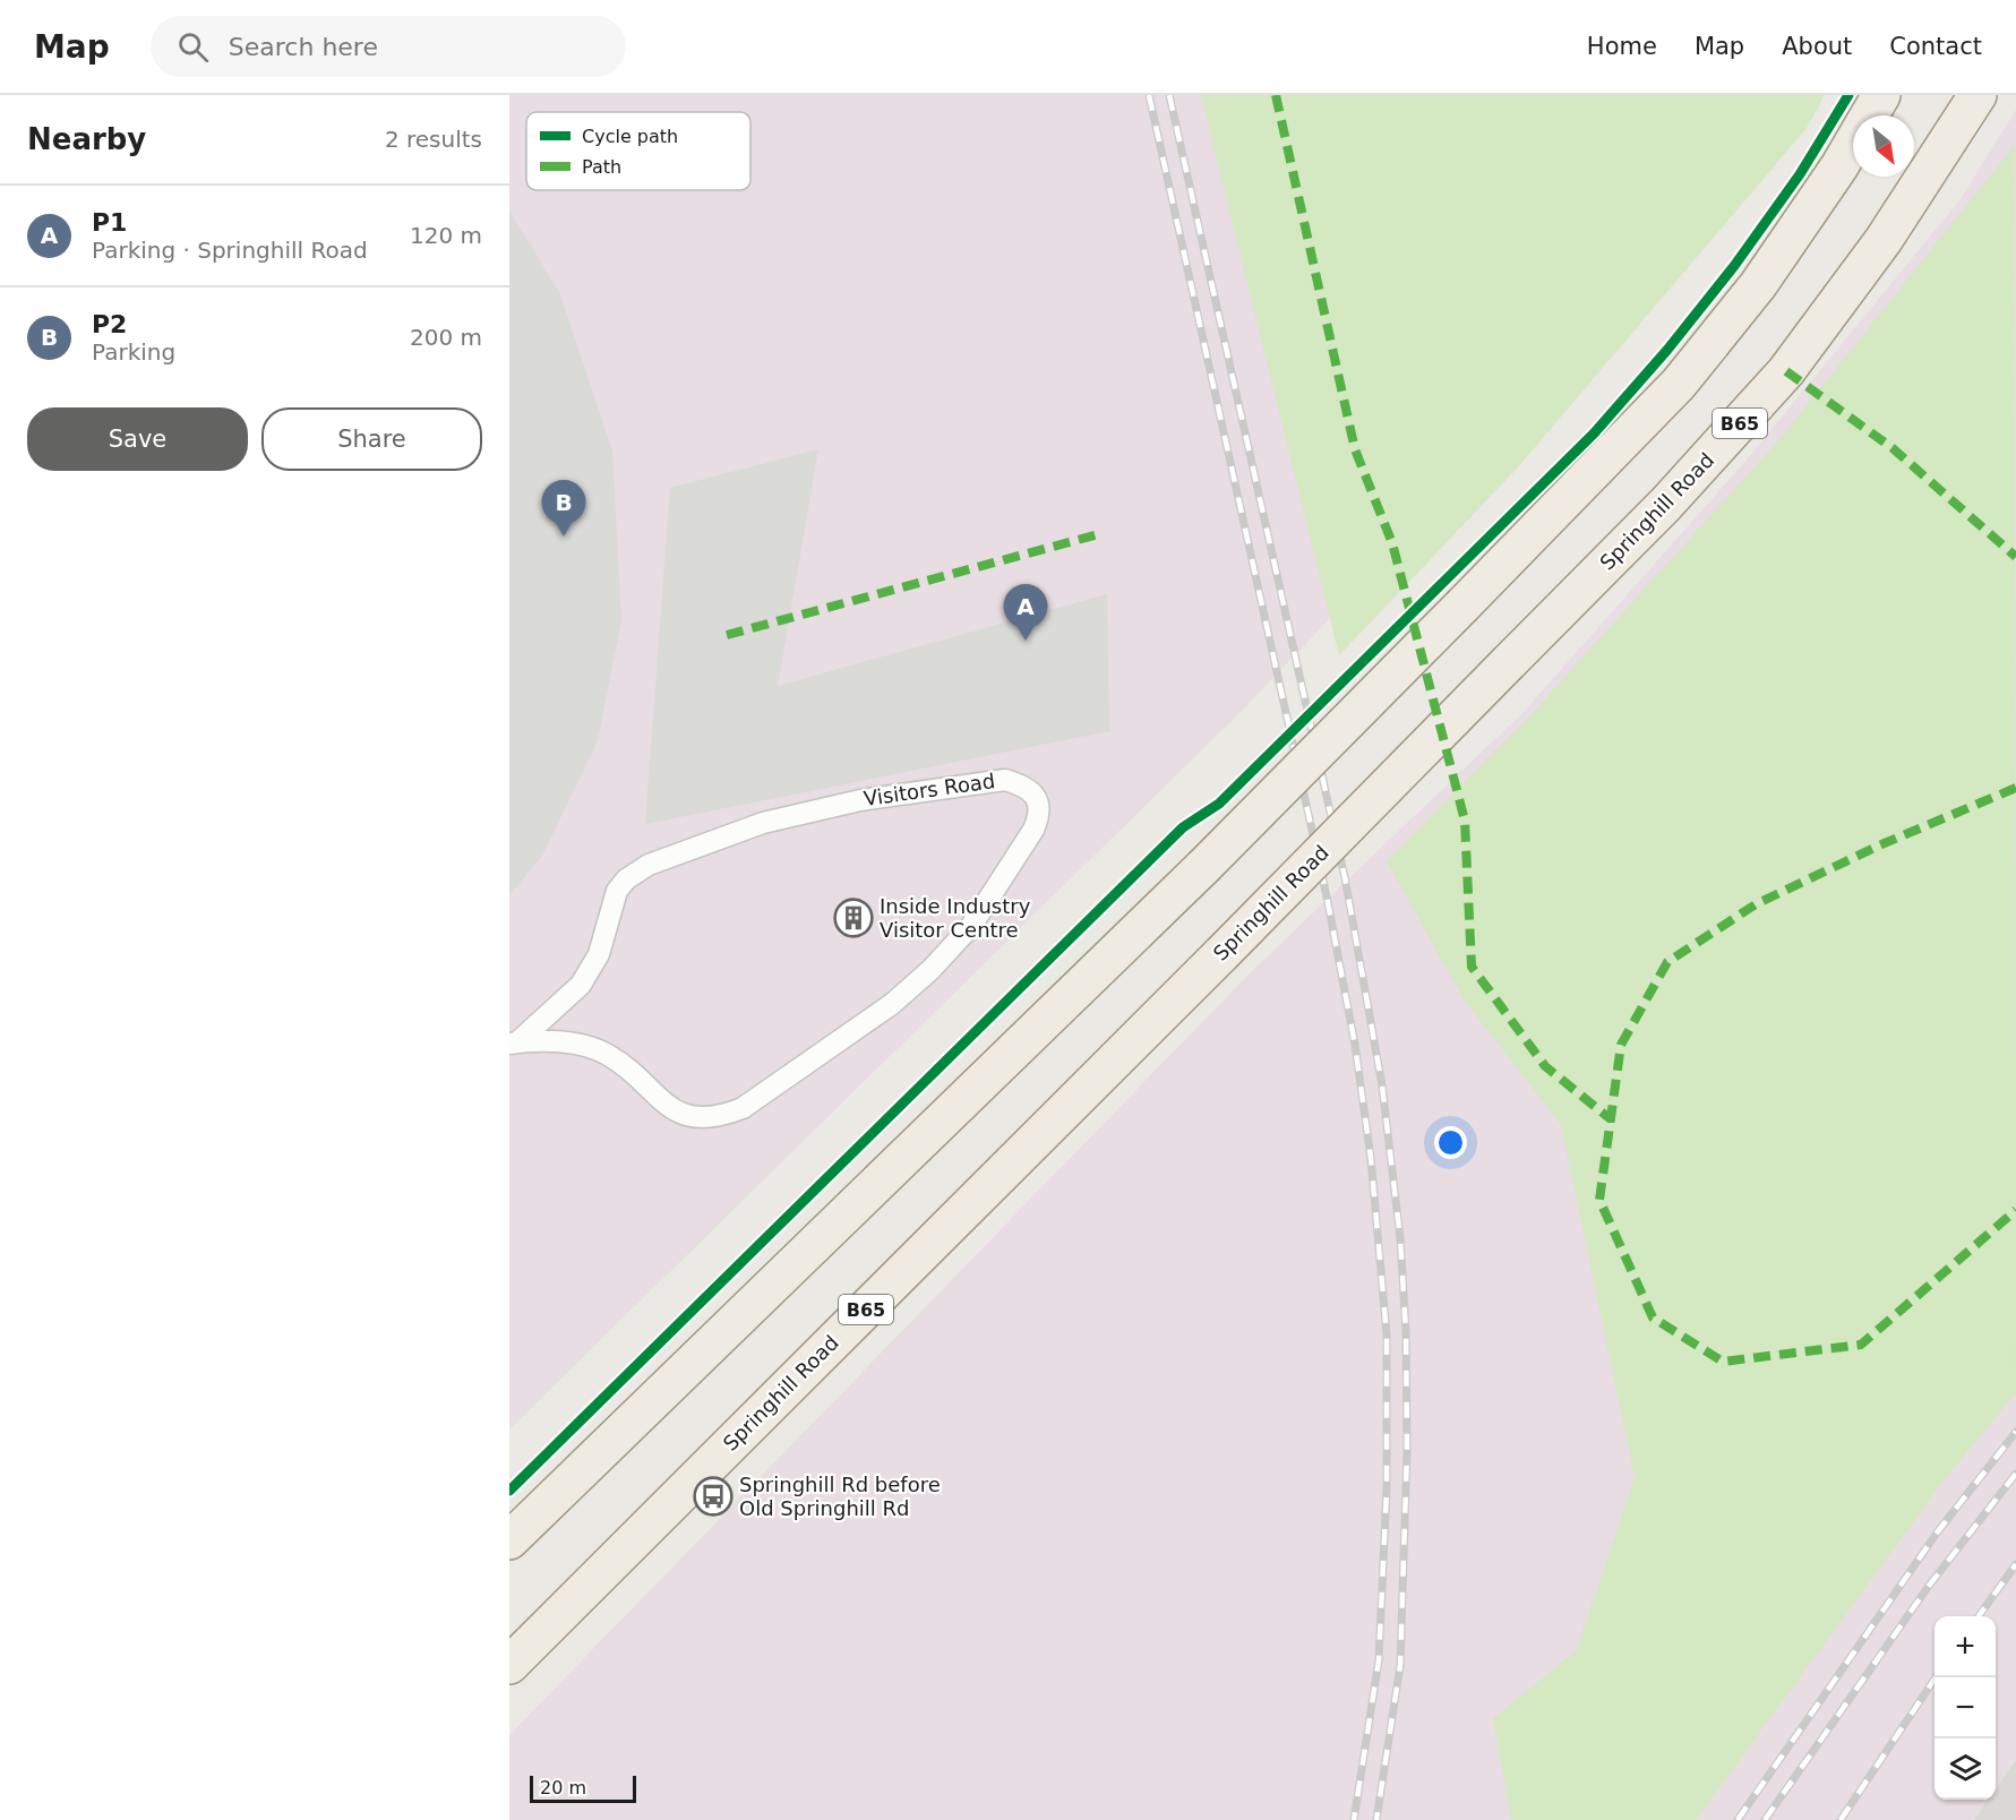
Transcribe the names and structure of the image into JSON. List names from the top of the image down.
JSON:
{
  "streets": {
    "main road": ["B65", "Springhill Road"],
    "lane": ["Visitors Road"]
  },
  "places": {
    "building": ["Inside Industry Visitor Centre"],
    "bus stop": ["Springhill Rd before Old Springhill Rd"]
  },
  "legend": ["Cycle path", "Path"],
  "scale_bar": "20 m",
  "north": "bottom right",
  "page": {
    "header": "Map",
    "search": "Search here",
    "nav": [
      "Home",
      "Map",
      "About",
      "Contact"
    ],
    "heading": ["Nearby", "2 results"],
    "list": [
      {
        "mark": "A",
        "name": "P1",
        "note": "Parking · Springhill Road",
        "value": "120 m"
      },
      {
        "mark": "B",
        "name": "P2",
        "note": "Parking",
        "value": "200 m"
      }
    ],
    "buttons": ["Save", "Share"],
    "pins": ["B", "A"],
    "map_buttons": ["+", "−"],
    "scale": "20 m"
  }
}
